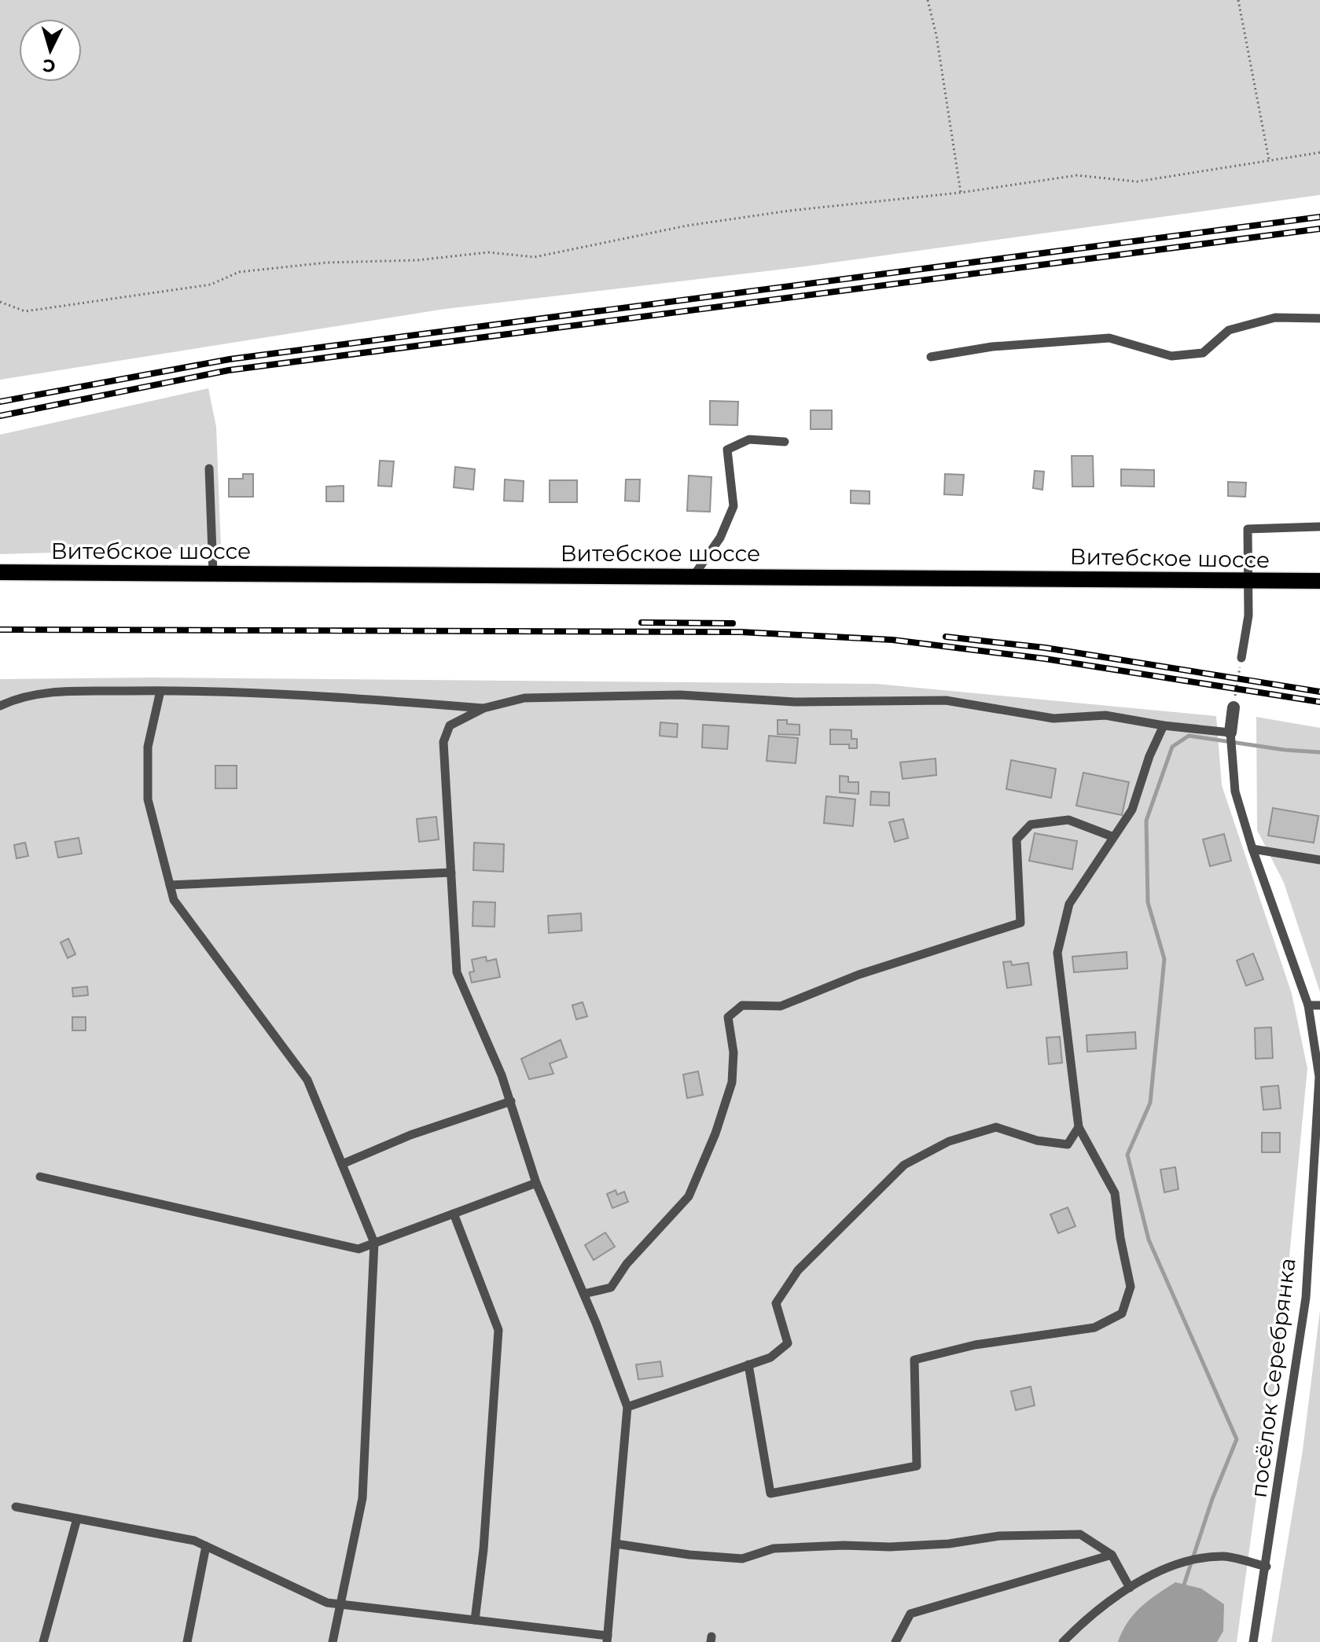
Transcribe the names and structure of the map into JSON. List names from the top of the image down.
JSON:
{
  "streets": {
    "main road": ["Витебское шоссе"],
    "lane": ["посёлок Серебрянка"]
  },
  "north": "bottom"
}
